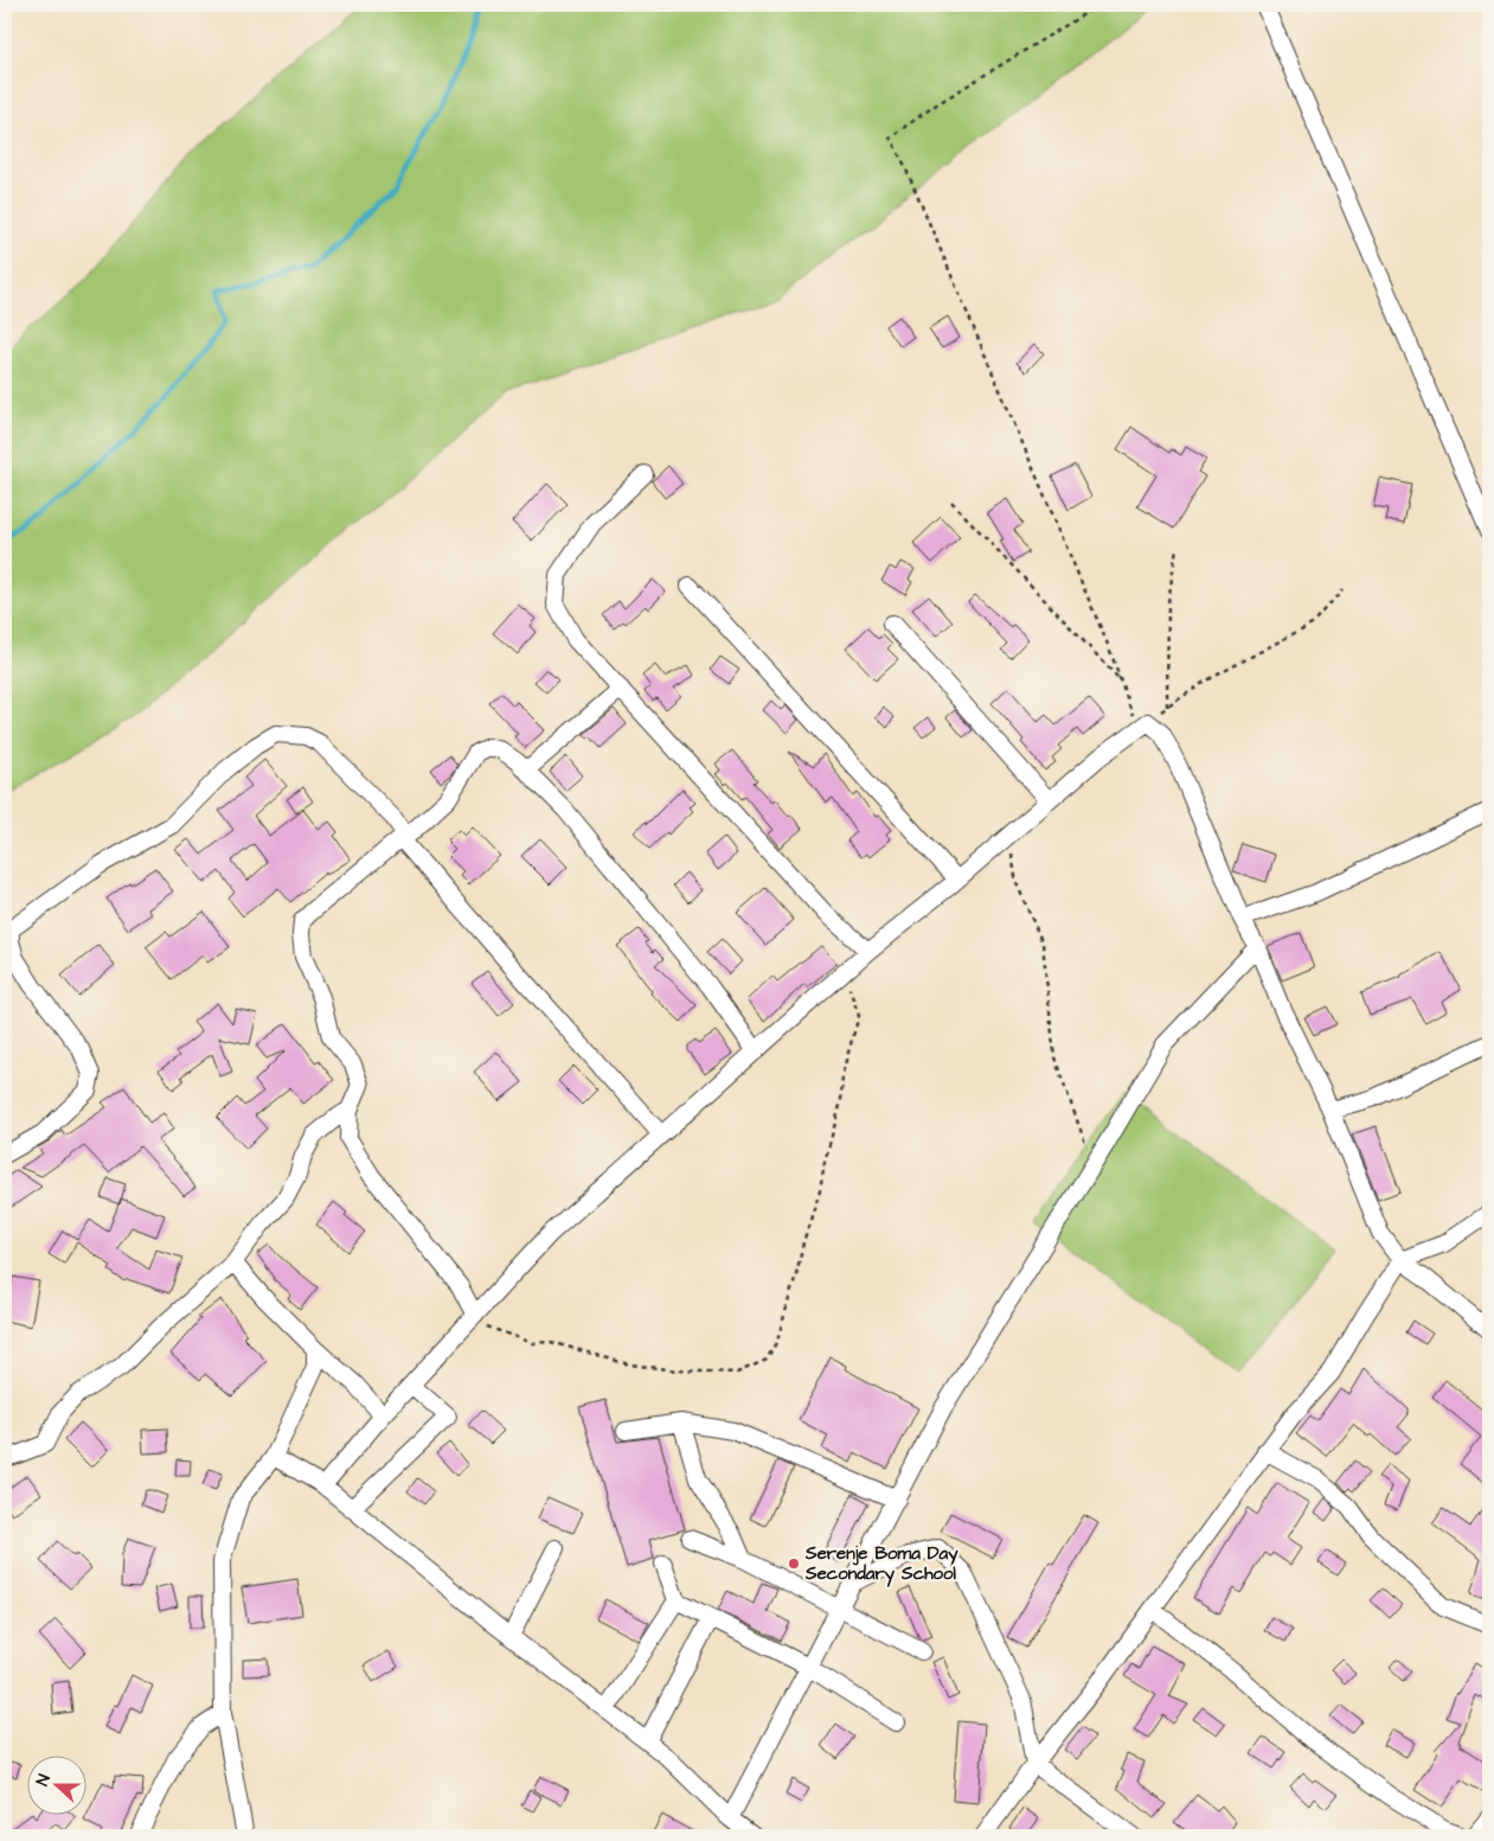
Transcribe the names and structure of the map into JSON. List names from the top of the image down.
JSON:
{
  "places": ["Serenje Boma Day Secondary School"],
  "north": "left"
}
